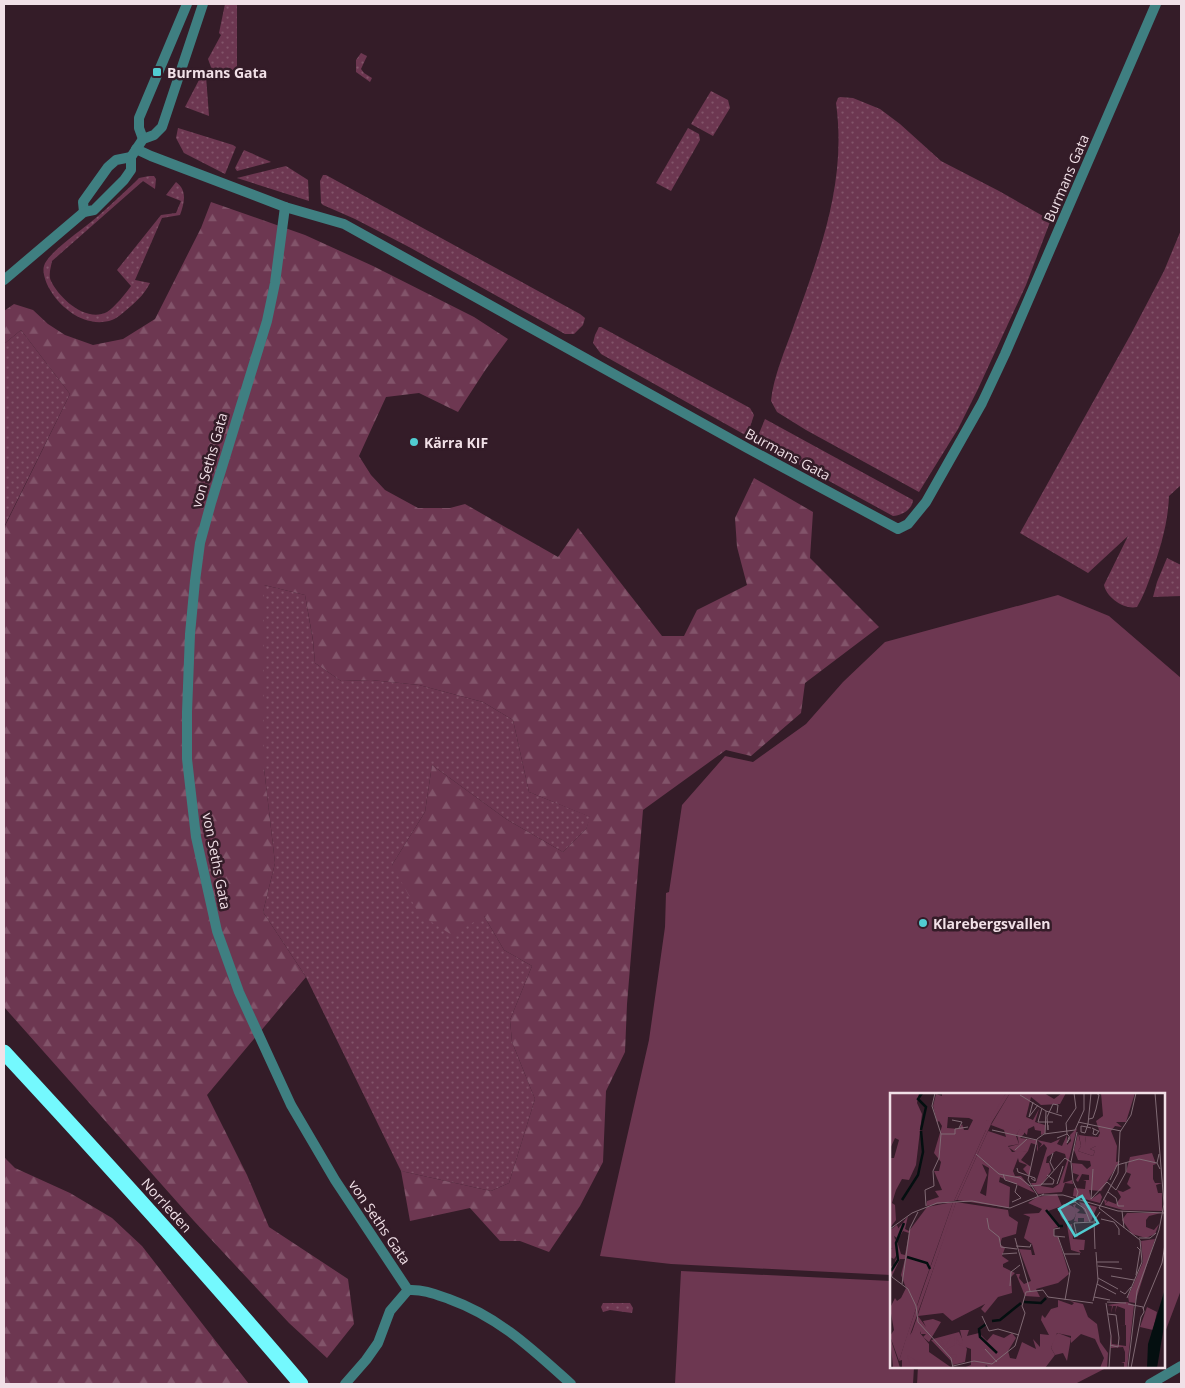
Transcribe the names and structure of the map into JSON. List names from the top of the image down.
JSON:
{
  "streets": {
    "highway": ["Norrleden"],
    "street": ["Burmans Gata", "von Seths Gata"]
  },
  "crossings": [
    ["Burmans Gata", "von Seths Gata"]
  ],
  "places": {
    "transit": ["Burmans Gata"],
    "other": ["Kärra KIF", "Klarebergsvallen"]
  }
}
